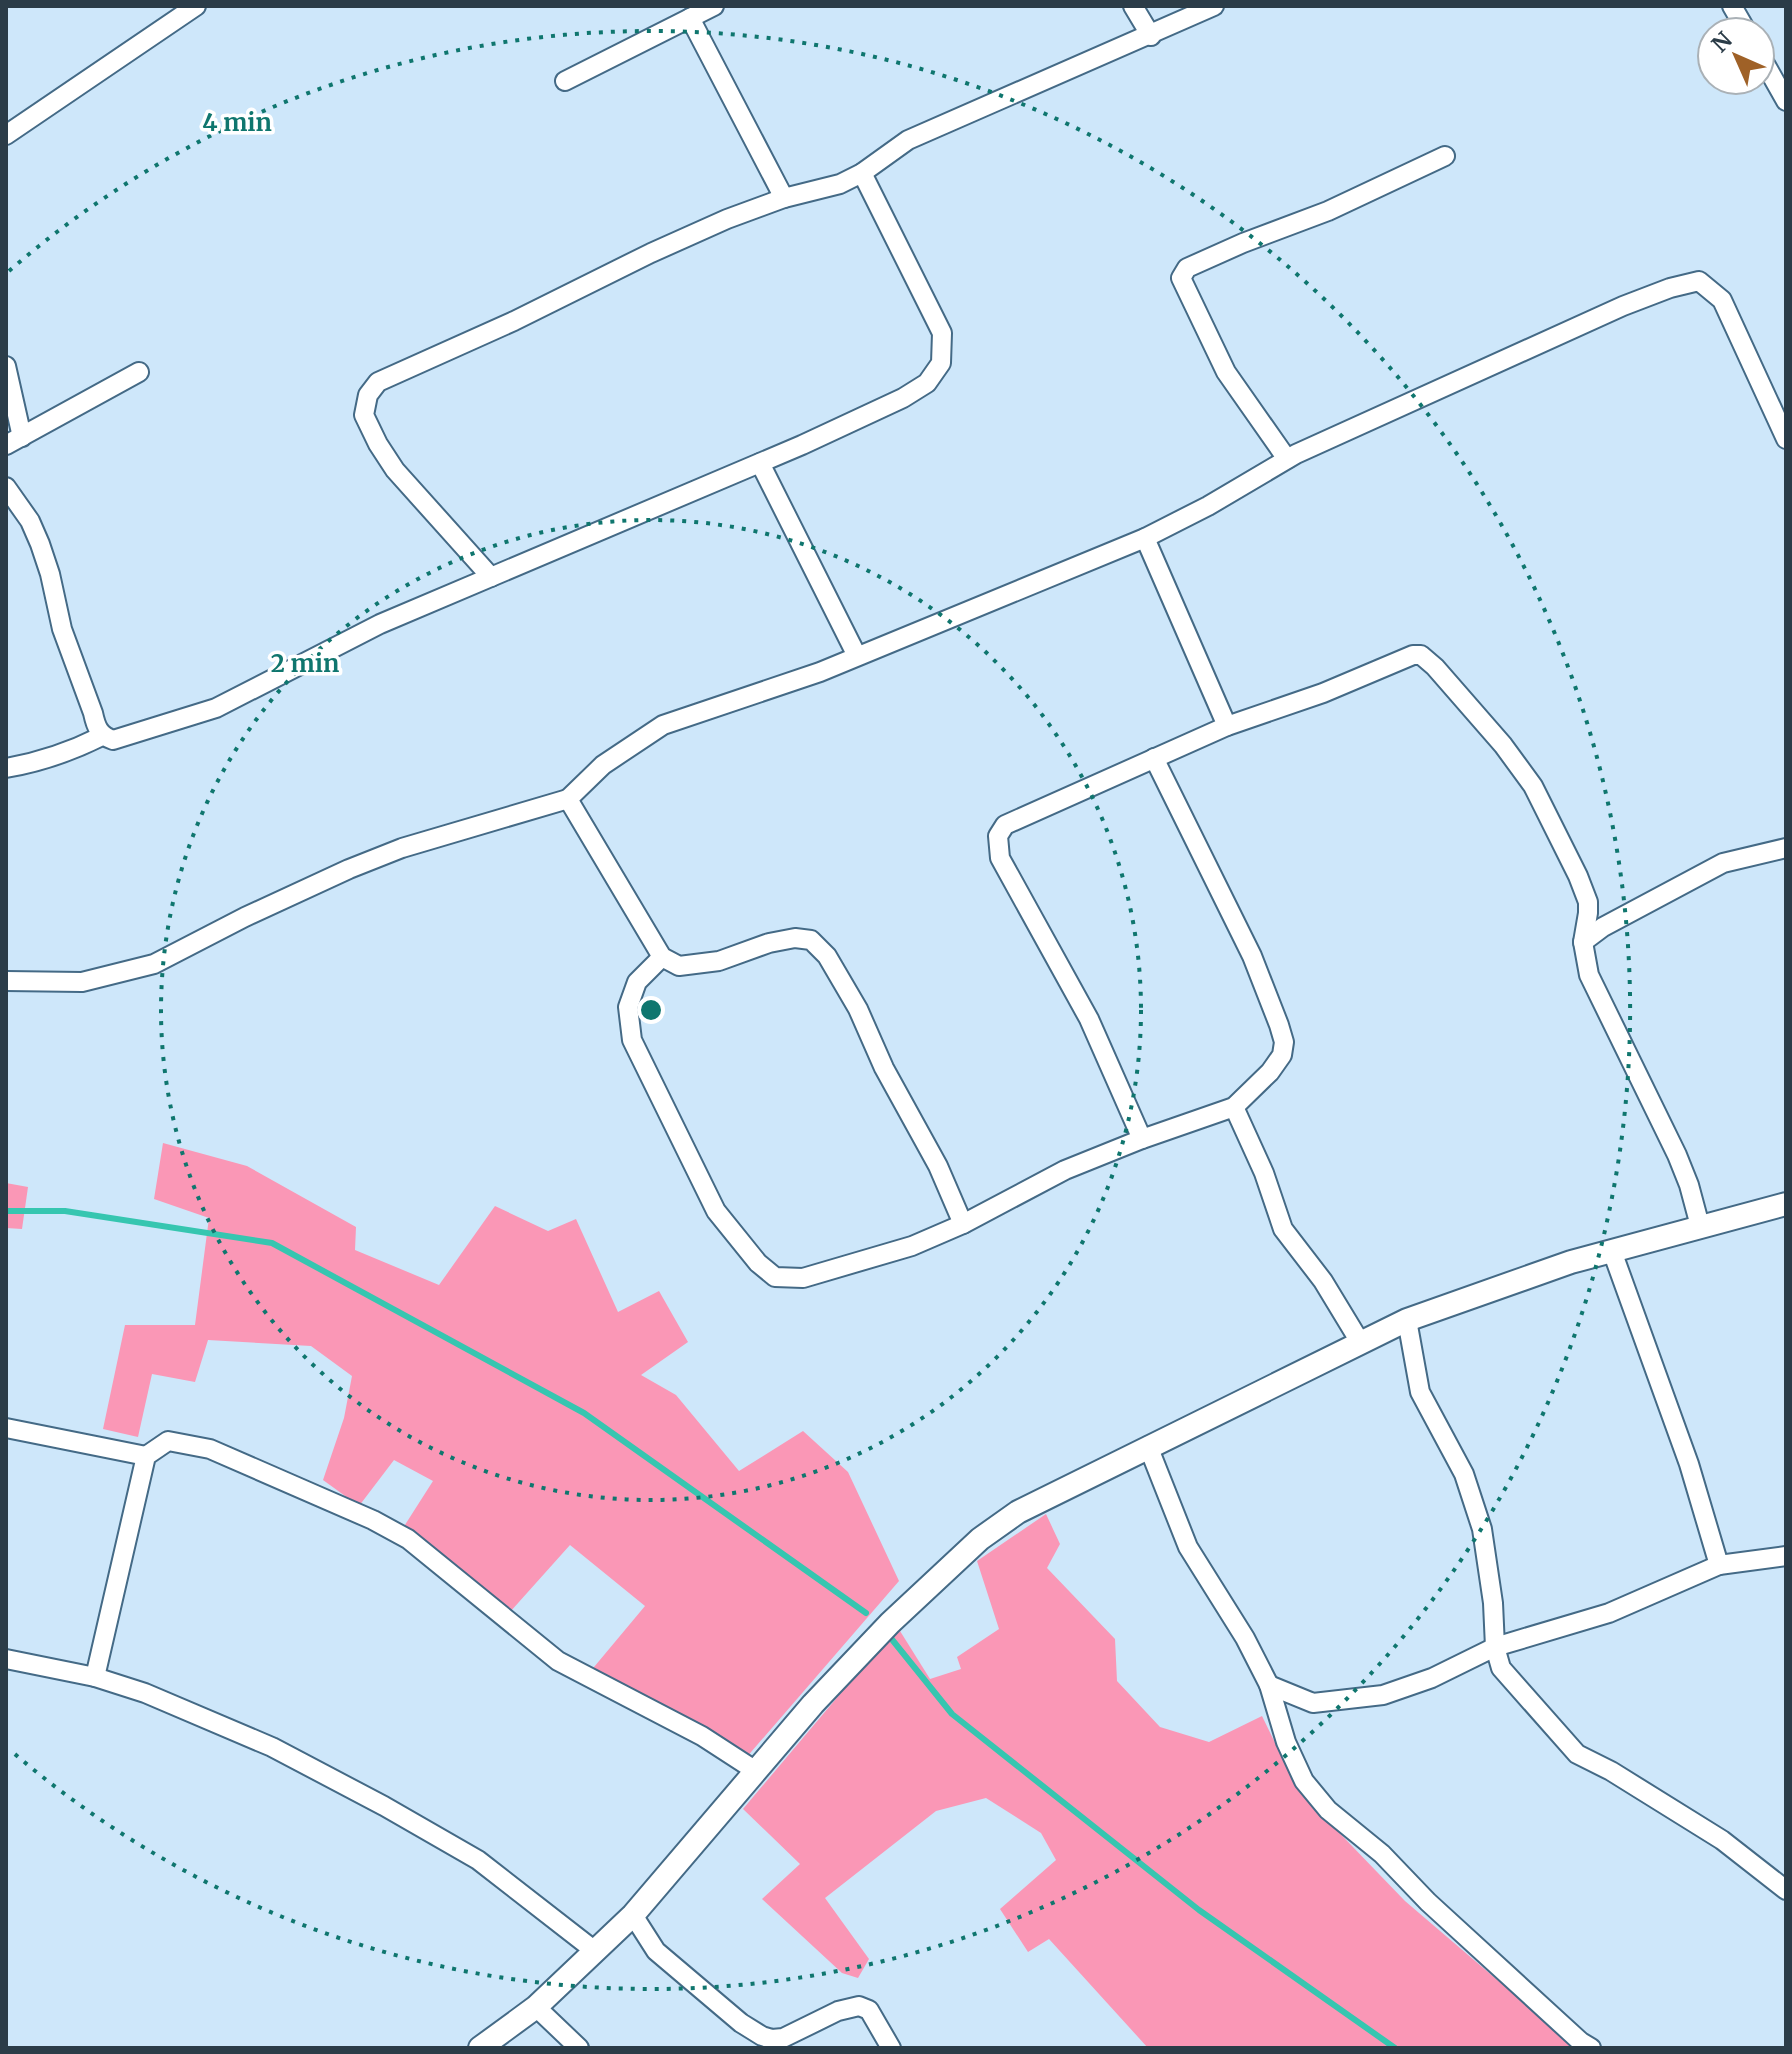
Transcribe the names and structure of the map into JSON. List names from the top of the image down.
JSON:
{
  "north": "top left",
  "rings": ["4 min", "2 min"]
}
